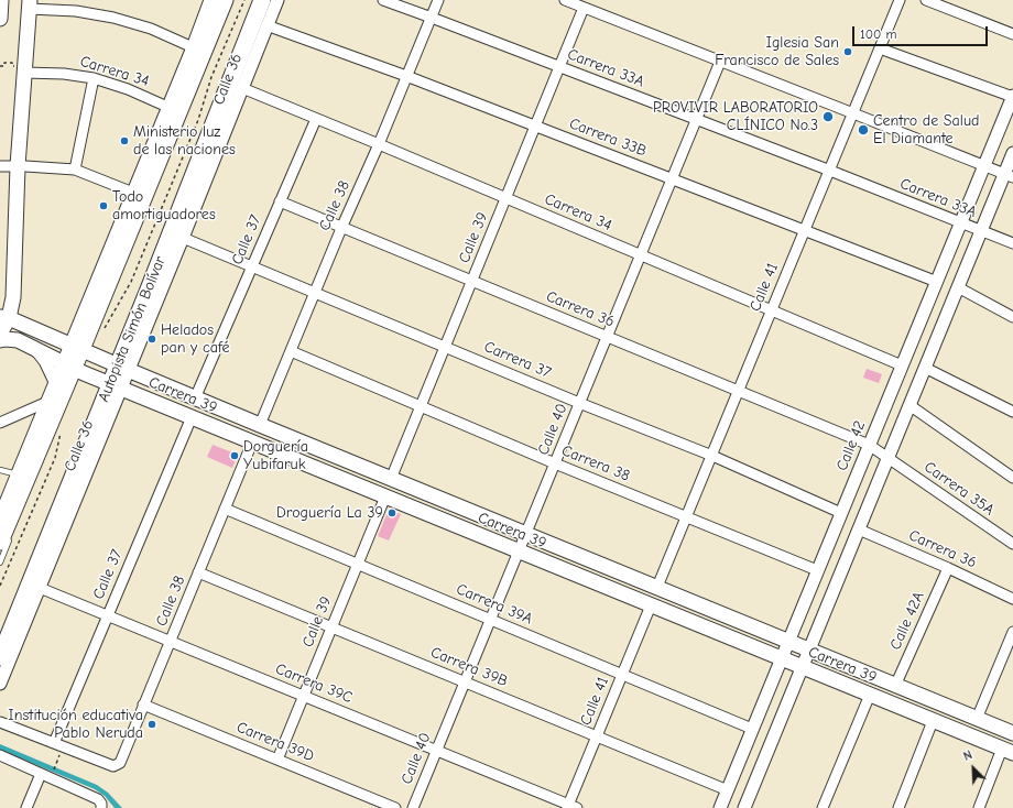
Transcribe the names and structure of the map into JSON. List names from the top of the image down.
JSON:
{
  "streets": {
    "highway": ["Autopista Simón Bolívar"],
    "main road": ["Carrera 39"],
    "street": [
      "Carrera 33A",
      "Carrera 34",
      "Calle 36",
      "Carrera 33B",
      "Calle 38",
      "Calle 39",
      "Calle 37",
      "Calle 41",
      "Carrera 36",
      "Carrera 37",
      "Calle 40",
      "Calle 42",
      "Carrera 38",
      "Carrera 35A",
      "Carrera 39A",
      "Calle 42A",
      "Carrera 39B",
      "Carrera 39C",
      "Carrera 39D"
    ]
  },
  "crossings": [
    ["Carrera 33A", "Calle 38"],
    ["Carrera 33A", "Calle 39"],
    ["Carrera 33A", "Calle 41"],
    ["Carrera 33A", "Calle 40"],
    ["Carrera 33A", "Calle 42"],
    ["Carrera 34", "Calle 36"],
    ["Carrera 34", "Calle 38"],
    ["Carrera 34", "Calle 39"],
    ["Carrera 34", "Calle 37"],
    ["Carrera 34", "Calle 41"],
    ["Carrera 34", "Calle 40"],
    ["Carrera 34", "Calle 42"],
    ["Calle 36", "Carrera 33B"],
    ["Calle 36", "Autopista Simón Bolívar"],
    ["Calle 36", "Carrera 37"],
    ["Calle 36", "Carrera 39C"],
    ["Carrera 33B", "Calle 38"],
    ["Carrera 33B", "Calle 39"],
    ["Carrera 33B", "Calle 41"],
    ["Carrera 33B", "Calle 40"],
    ["Carrera 33B", "Calle 42"],
    ["Calle 38", "Calle 37"],
    ["Calle 38", "Carrera 36"],
    ["Calle 38", "Carrera 37"],
    ["Calle 38", "Carrera 39"],
    ["Calle 38", "Carrera 38"],
    ["Calle 38", "Carrera 39A"],
    ["Calle 38", "Carrera 39B"],
    ["Calle 38", "Carrera 39C"],
    ["Calle 38", "Carrera 39D"],
    ["Calle 39", "Carrera 36"],
    ["Calle 39", "Carrera 37"],
    ["Calle 39", "Carrera 39"],
    ["Calle 39", "Carrera 38"],
    ["Calle 39", "Carrera 39A"],
    ["Calle 39", "Carrera 39B"],
    ["Calle 39", "Carrera 39C"],
    ["Calle 39", "Carrera 39D"],
    ["Calle 37", "Carrera 36"],
    ["Calle 37", "Carrera 37"],
    ["Calle 37", "Carrera 39"],
    ["Calle 37", "Carrera 39C"],
    ["Calle 41", "Carrera 36"],
    ["Calle 41", "Carrera 37"],
    ["Calle 41", "Carrera 39"],
    ["Calle 41", "Carrera 38"],
    ["Calle 41", "Carrera 39A"],
    ["Calle 41", "Carrera 39B"],
    ["Calle 41", "Carrera 39C"],
    ["Carrera 36", "Calle 40"],
    ["Carrera 36", "Calle 42"],
    ["Carrera 36", "Carrera 35A"],
    ["Carrera 36", "Calle 42A"],
    ["Autopista Simón Bolívar", "Carrera 39"],
    ["Carrera 37", "Calle 40"],
    ["Carrera 37", "Calle 42"],
    ["Carrera 39", "Calle 40"],
    ["Carrera 39", "Calle 42"],
    ["Carrera 39", "Calle 42A"],
    ["Calle 40", "Carrera 38"],
    ["Calle 40", "Carrera 39A"],
    ["Calle 40", "Carrera 39B"],
    ["Calle 40", "Carrera 39C"],
    ["Calle 42", "Carrera 38"],
    ["Calle 42", "Carrera 35A"],
    ["Calle 42", "Carrera 39A"],
    ["Calle 42", "Carrera 39B"]
  ],
  "places": [
    "Iglesia San Francisco de Sales",
    "PROVIVIR LABORATORIO CLÍNICO No.3",
    "Centro de Salud El Diamante",
    "Ministerio luz de las naciones",
    "Todo amortiguadores",
    "Helados pan y café",
    "Dorguería Yubifaruk",
    "Droguería La 39",
    "Institución educativa Pablo Neruda"
  ],
  "scale_bar": "100 m",
  "north": "top left"
}
